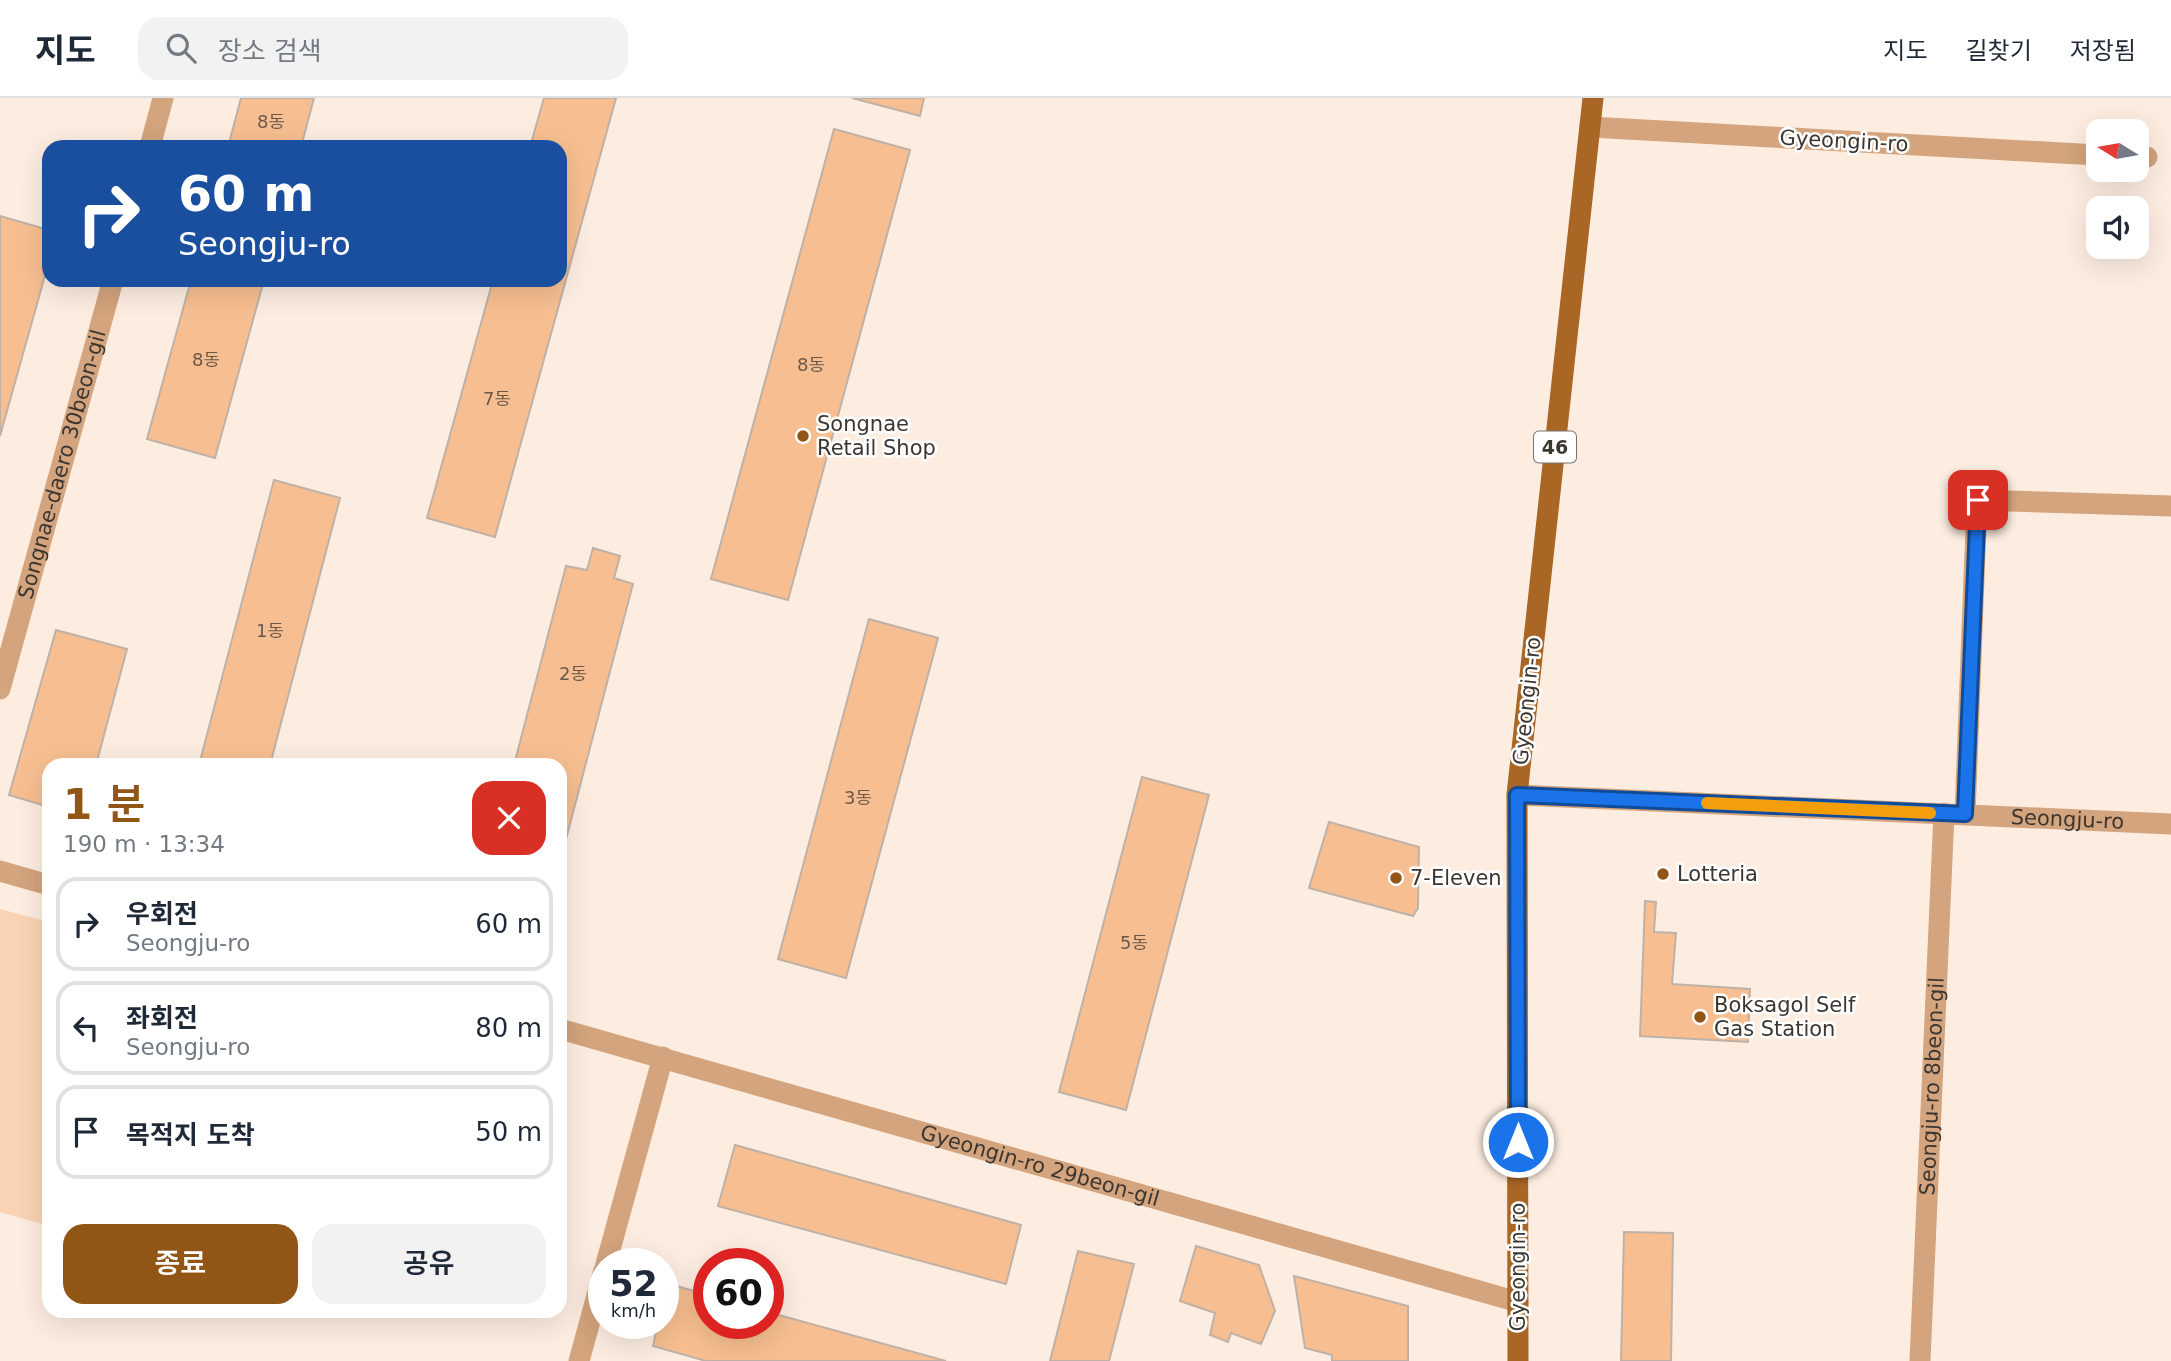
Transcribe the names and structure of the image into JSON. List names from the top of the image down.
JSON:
{
  "streets": {
    "main road": ["Gyeongin-ro", "46"],
    "street": [
      "Songnae-daero 30beon-gil",
      "Seongju-ro",
      "Seongju-ro 8beon-gil",
      "Gyeongin-ro 29beon-gil"
    ]
  },
  "crossings": [
    ["Gyeongin-ro", "Seongju-ro"],
    ["Gyeongin-ro", "Gyeongin-ro 29beon-gil"],
    ["Seongju-ro", "Seongju-ro 8beon-gil"]
  ],
  "places": [
    "Songnae Retail Shop",
    "Lotteria",
    "7-Eleven",
    "Boksagol Self Gas Station"
  ],
  "house_numbers": [
    "8동",
    "8동",
    "8동",
    "7동",
    "1동",
    "2동",
    "3동",
    "5동"
  ],
  "north": "left",
  "page": {
    "header": "지도",
    "search": "장소 검색",
    "nav": ["지도", "길찾기", "저장됨"],
    "turn": ["60 m", "Seongju-ro"],
    "heading": ["1 분", "190 m · 13:34"],
    "list": [
      {
        "name": "우회전",
        "note": "Seongju-ro",
        "value": "60 m"
      },
      {
        "name": "좌회전",
        "note": "Seongju-ro",
        "value": "80 m"
      },
      {
        "name": "목적지 도착",
        "value": "50 m"
      }
    ],
    "buttons": ["종료", "공유"],
    "speed": "52 km/h",
    "limit": "60"
  }
}
